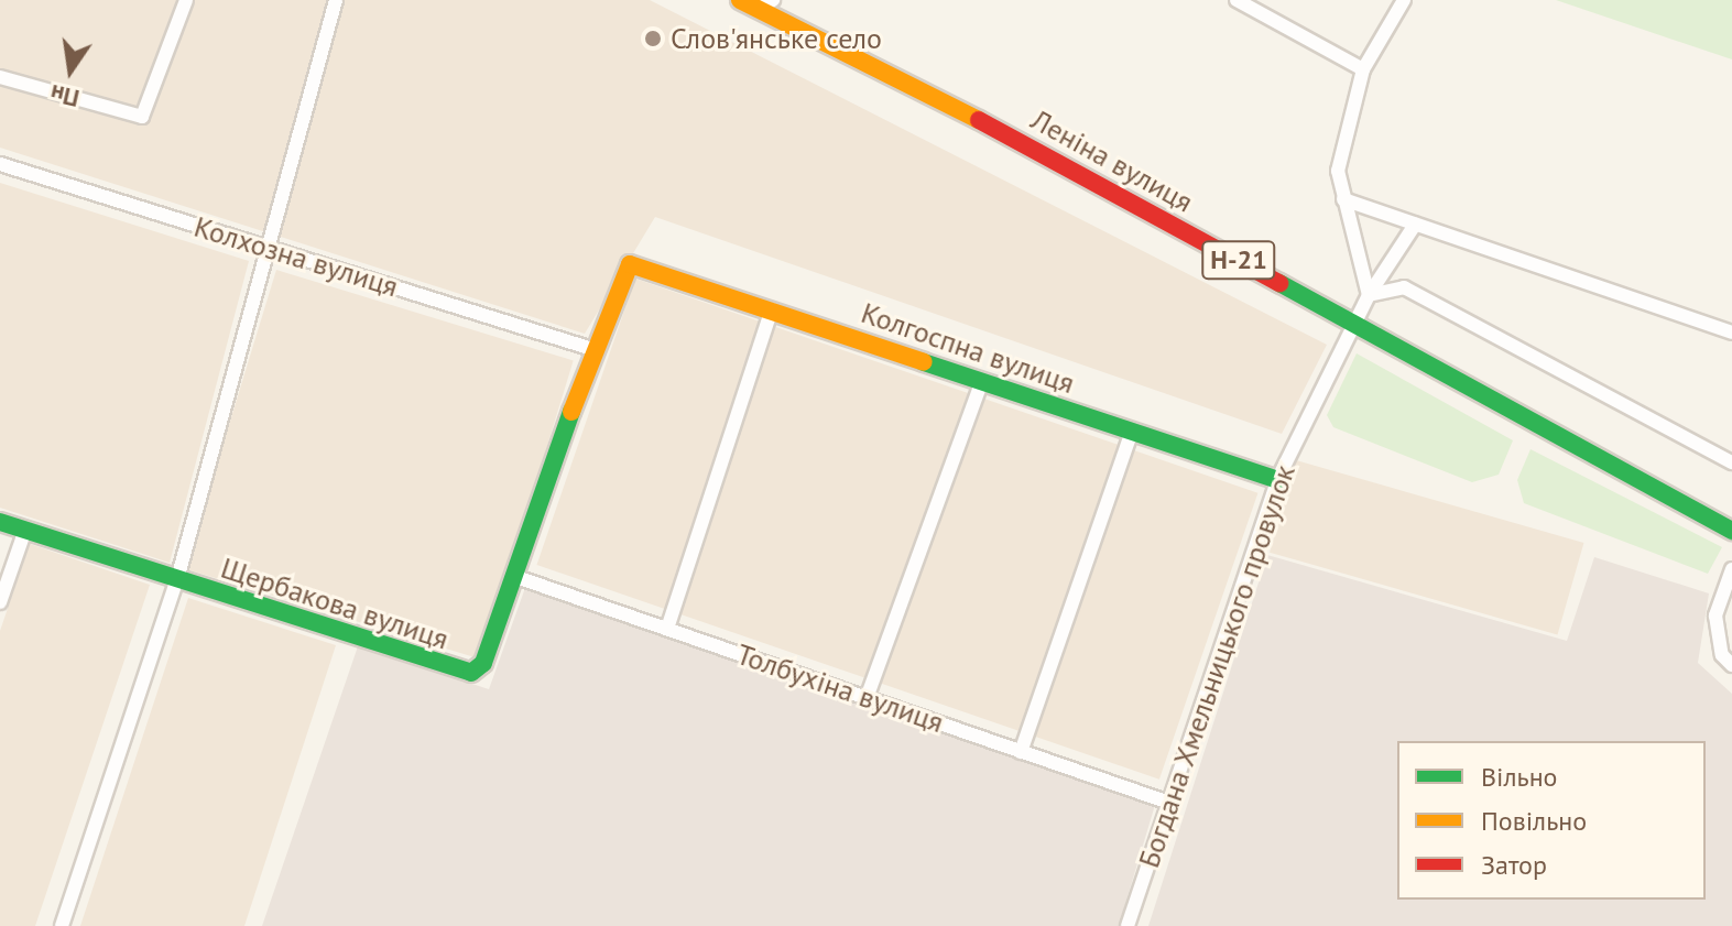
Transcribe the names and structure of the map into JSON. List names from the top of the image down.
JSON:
{
  "streets": {
    "street": [
      "Леніна вулиця",
      "Колхозна вулиця",
      "Н-21",
      "Колгоспна вулиця",
      "Щербакова вулиця",
      "Богдана Хмельницького провулок",
      "Толбухіна вулиця"
    ]
  },
  "crossings": [
    ["Леніна вулиця", "Богдана Хмельницького провулок"],
    ["Колхозна вулиця", "Щербакова вулиця"],
    ["Колгоспна вулиця", "Щербакова вулиця"],
    ["Колгоспна вулиця", "Богдана Хмельницького провулок"],
    ["Щербакова вулиця", "Толбухіна вулиця"],
    ["Богдана Хмельницького провулок", "Толбухіна вулиця"]
  ],
  "places": ["Слов'янське село"],
  "legend": ["Вільно", "Повільно", "Затор"],
  "north": "bottom"
}
